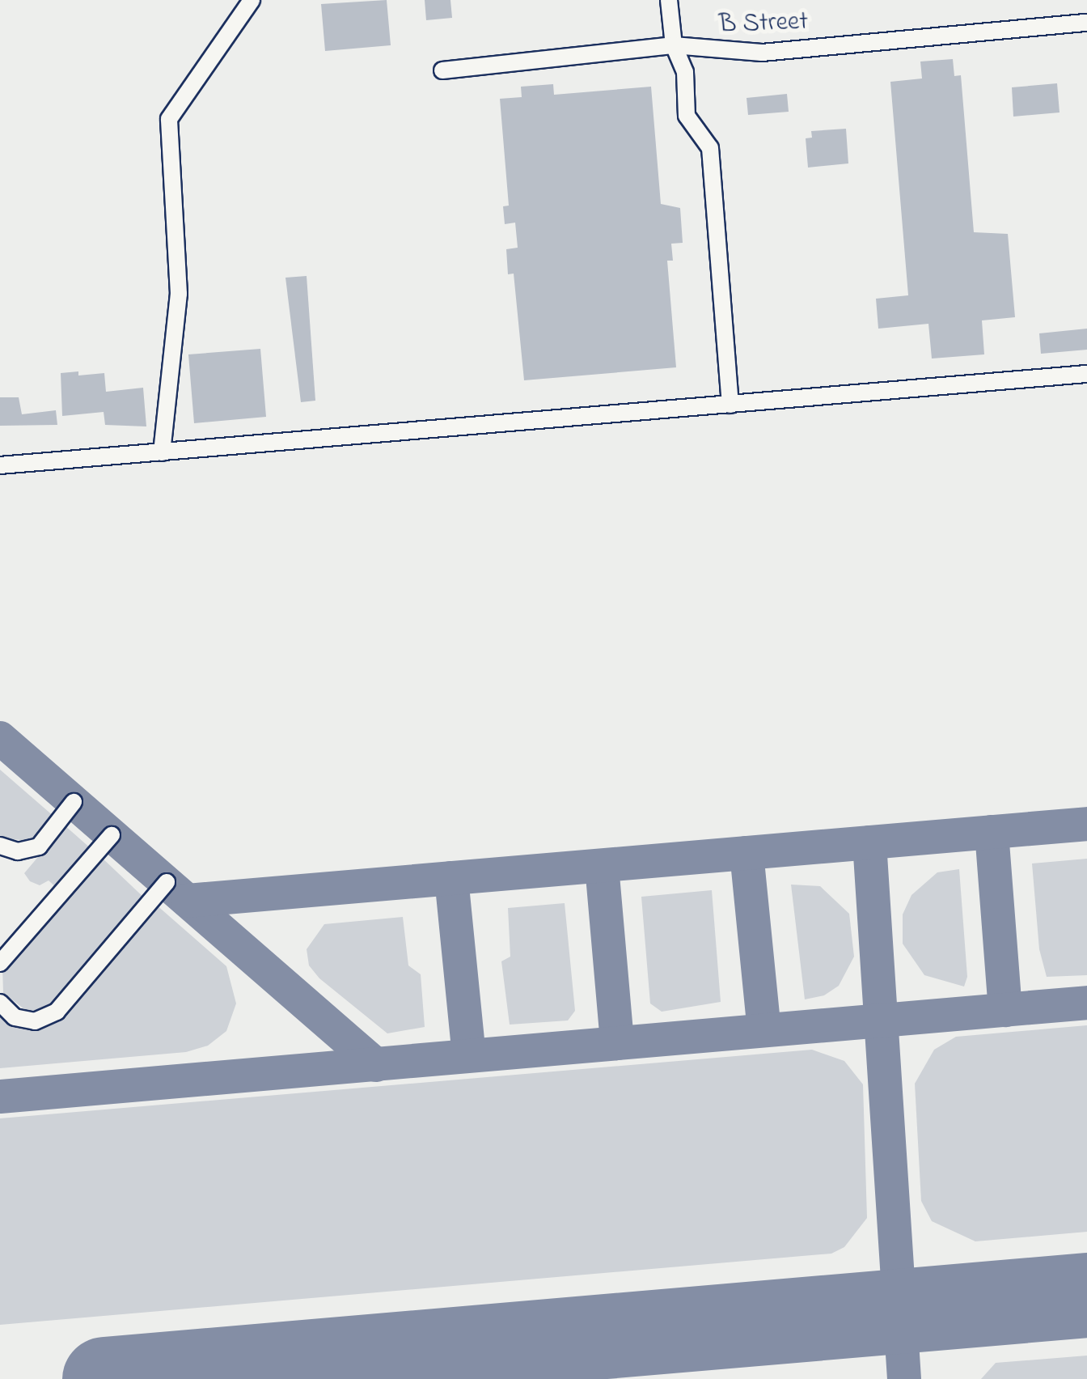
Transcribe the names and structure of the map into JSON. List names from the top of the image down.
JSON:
{
  "streets": {
    "street": ["B Street"]
  }
}
